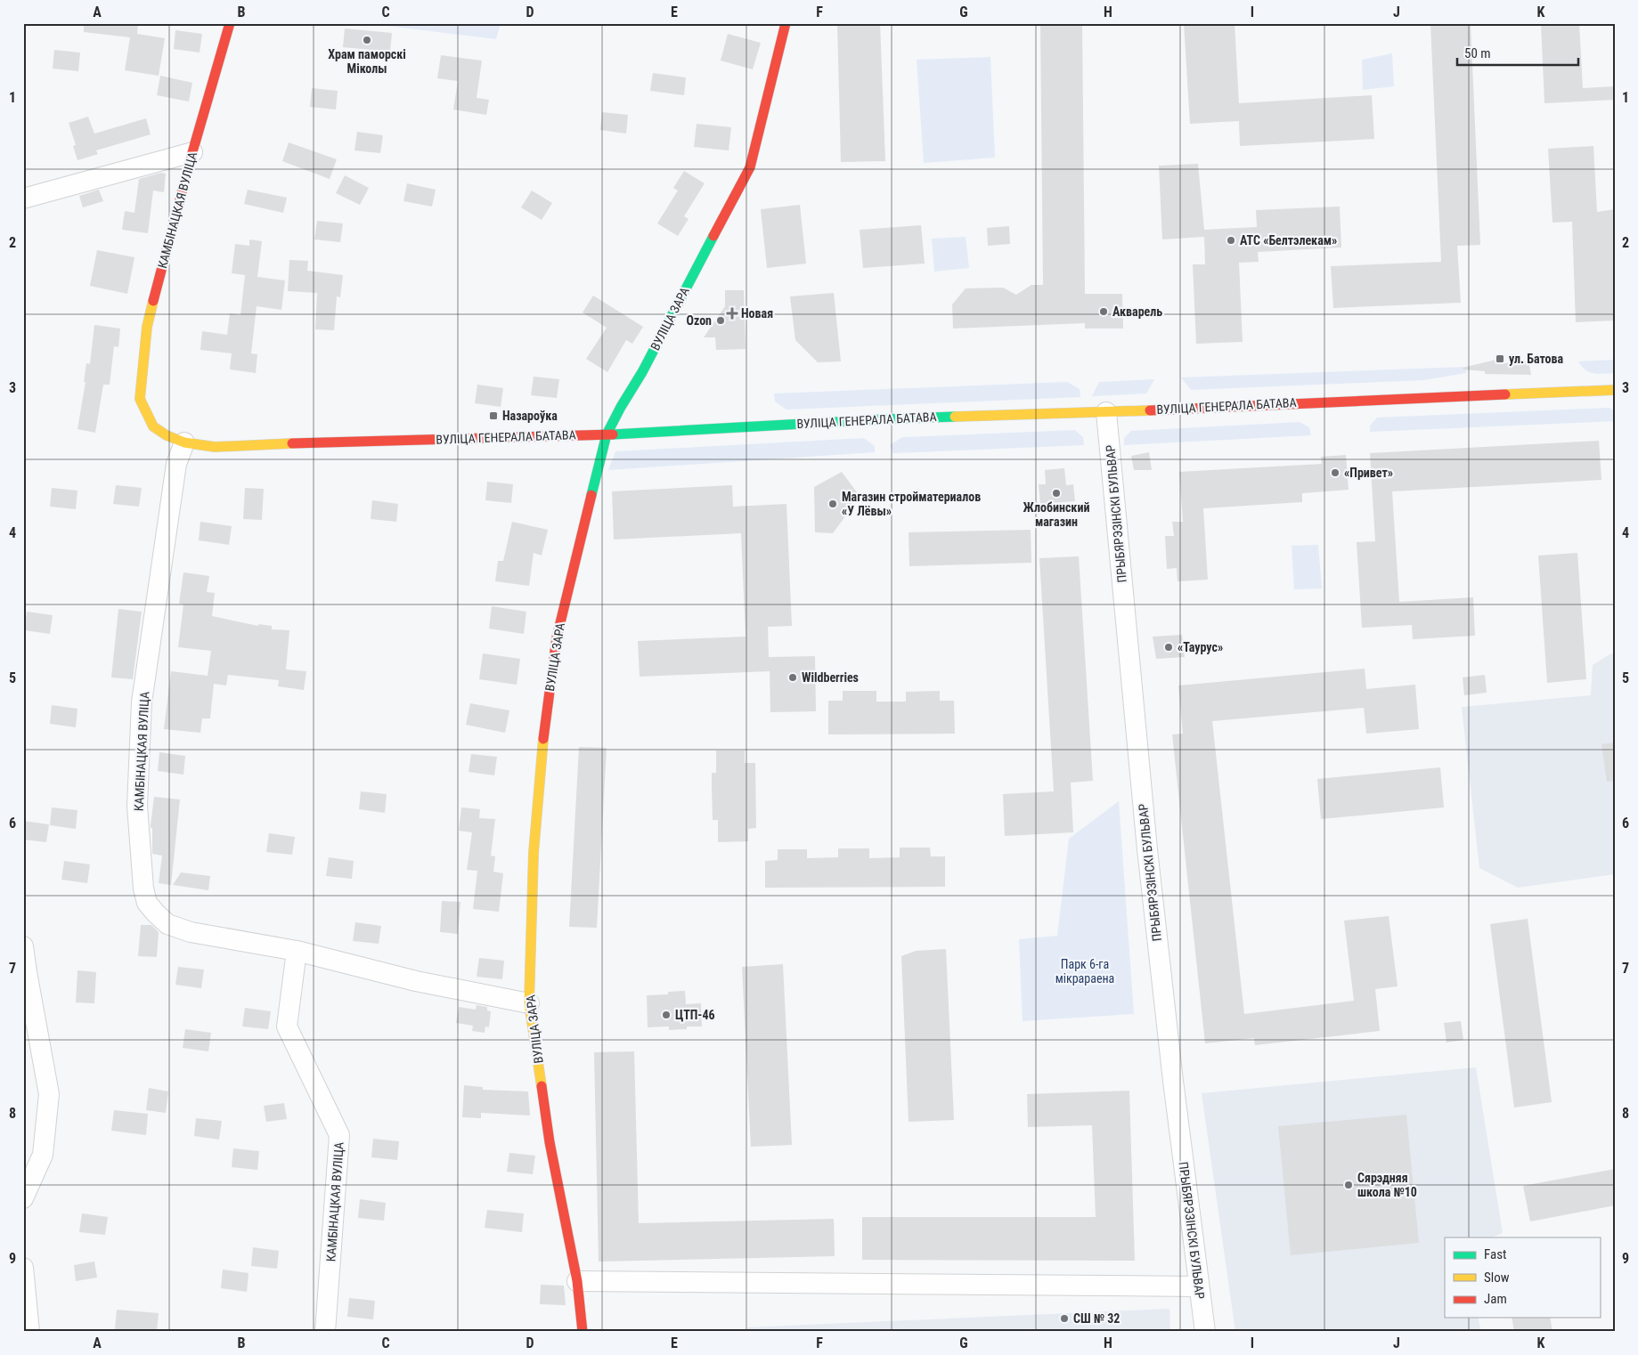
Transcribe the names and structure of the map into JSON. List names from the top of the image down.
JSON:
{
  "streets": {
    "street": [
      "КАМБІНАЦКАЯ ВУЛІЦА",
      "ВУЛІЦА ЗАРА",
      "ВУЛІЦА ГЕНЕРАЛА БАТАВА",
      "ПРЫБЯРЭЗІНСКІ БУЛЬВАР"
    ]
  },
  "crossings": [
    ["КАМБІНАЦКАЯ ВУЛІЦА", "ВУЛІЦА ЗАРА"],
    ["КАМБІНАЦКАЯ ВУЛІЦА", "ВУЛІЦА ГЕНЕРАЛА БАТАВА"],
    ["ВУЛІЦА ЗАРА", "ВУЛІЦА ГЕНЕРАЛА БАТАВА"],
    ["ВУЛІЦА ГЕНЕРАЛА БАТАВА", "ПРЫБЯРЭЗІНСКІ БУЛЬВАР"]
  ],
  "parks": ["Парк 6-га мікрараена"],
  "places": {
    "other": [
      "Храм паморскі Міколы",
      "АТС «Белтэлекам»",
      "Акварель",
      "Ozon",
      "«Привет»",
      "Жлобинский магазин",
      "Магазин стройматериалов «У Лёвы»",
      "«Таурус»",
      "Wildberries",
      "ЦТП-46",
      "Сярэдняя школа №10",
      "СШ № 32"
    ],
    "health": ["Новая"],
    "transit": ["ул. Батова", "Назароўка"]
  },
  "legend": ["Fast", "Slow", "Jam"],
  "scale_bar": "50 m",
  "grid": {
    "columns": [
      "A",
      "B",
      "C",
      "D",
      "E",
      "F",
      "G",
      "H",
      "I",
      "J",
      "K"
    ],
    "rows": [
      "1",
      "2",
      "3",
      "4",
      "5",
      "6",
      "7",
      "8",
      "9"
    ]
  }
}
